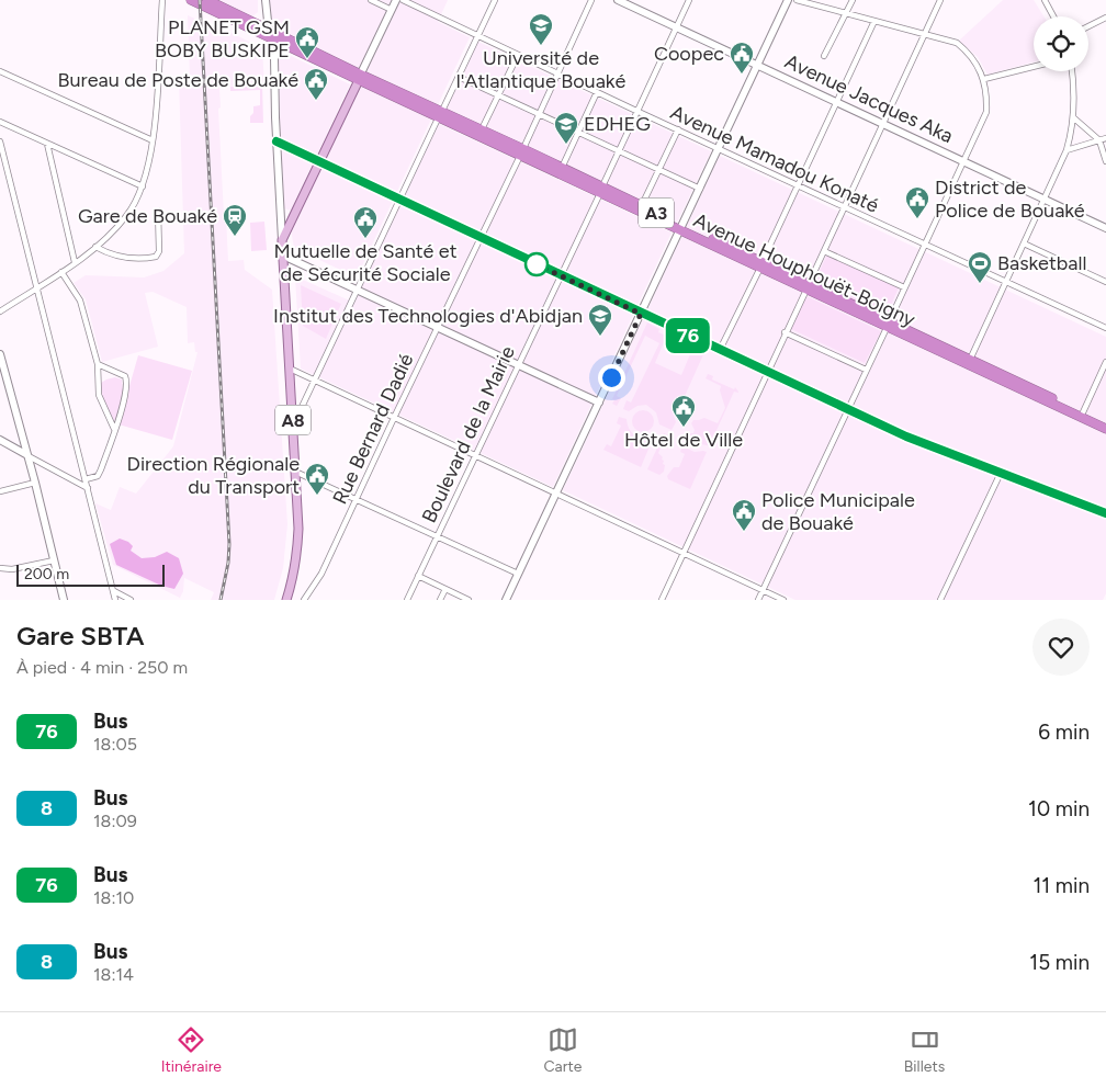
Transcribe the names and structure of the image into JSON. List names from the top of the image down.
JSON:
{
  "streets": {
    "highway": ["A3", "Avenue Houphouët-Boigny"],
    "main road": ["A8"],
    "street": [
      "Avenue Jacques Aka",
      "Avenue Mamadou Konaté",
      "Rue Bernard Dadié",
      "Boulevard de la Mairie"
    ]
  },
  "crossings": [
    ["Avenue Jacques Aka", "Boulevard de la Mairie"],
    ["Avenue Mamadou Konaté", "Rue Bernard Dadié"],
    ["Avenue Mamadou Konaté", "Boulevard de la Mairie"],
    ["Avenue Houphouët-Boigny", "A8"],
    ["Avenue Houphouët-Boigny", "Rue Bernard Dadié"],
    ["Avenue Houphouët-Boigny", "Boulevard de la Mairie"]
  ],
  "places": {
    "school or university": ["Université de l'Atlantique Bouaké", "EDHEG", "Institut des Technologies d'Abidjan"],
    "public building": [
      "PLANET GSM BOBY BUSKIPE",
      "Coopec",
      "Bureau de Poste de Bouaké",
      "District de Police de Bouaké",
      "Mutuelle de Santé et de Sécurité Sociale",
      "Hôtel de Ville",
      "Direction Régionale du Transport",
      "Police Municipale de Bouaké"
    ],
    "station": ["Gare de Bouaké"],
    "sports": ["Basketball"]
  },
  "lines": ["bus line 76"],
  "scale_bar": "200 m",
  "page": {
    "on_map": "76",
    "scale": "200 m",
    "heading": ["Gare SBTA", "À pied · 4 min · 250 m"],
    "list": [
      {
        "mark": "76",
        "name": "Bus",
        "note": "18:05",
        "value": "6 min"
      },
      {
        "mark": "8",
        "name": "Bus",
        "note": "18:09",
        "value": "10 min"
      },
      {
        "mark": "76",
        "name": "Bus",
        "note": "18:10",
        "value": "11 min"
      },
      {
        "mark": "8",
        "name": "Bus",
        "note": "18:14",
        "value": "15 min"
      }
    ],
    "tabs": ["Itinéraire", "Carte", "Billets"]
  }
}
